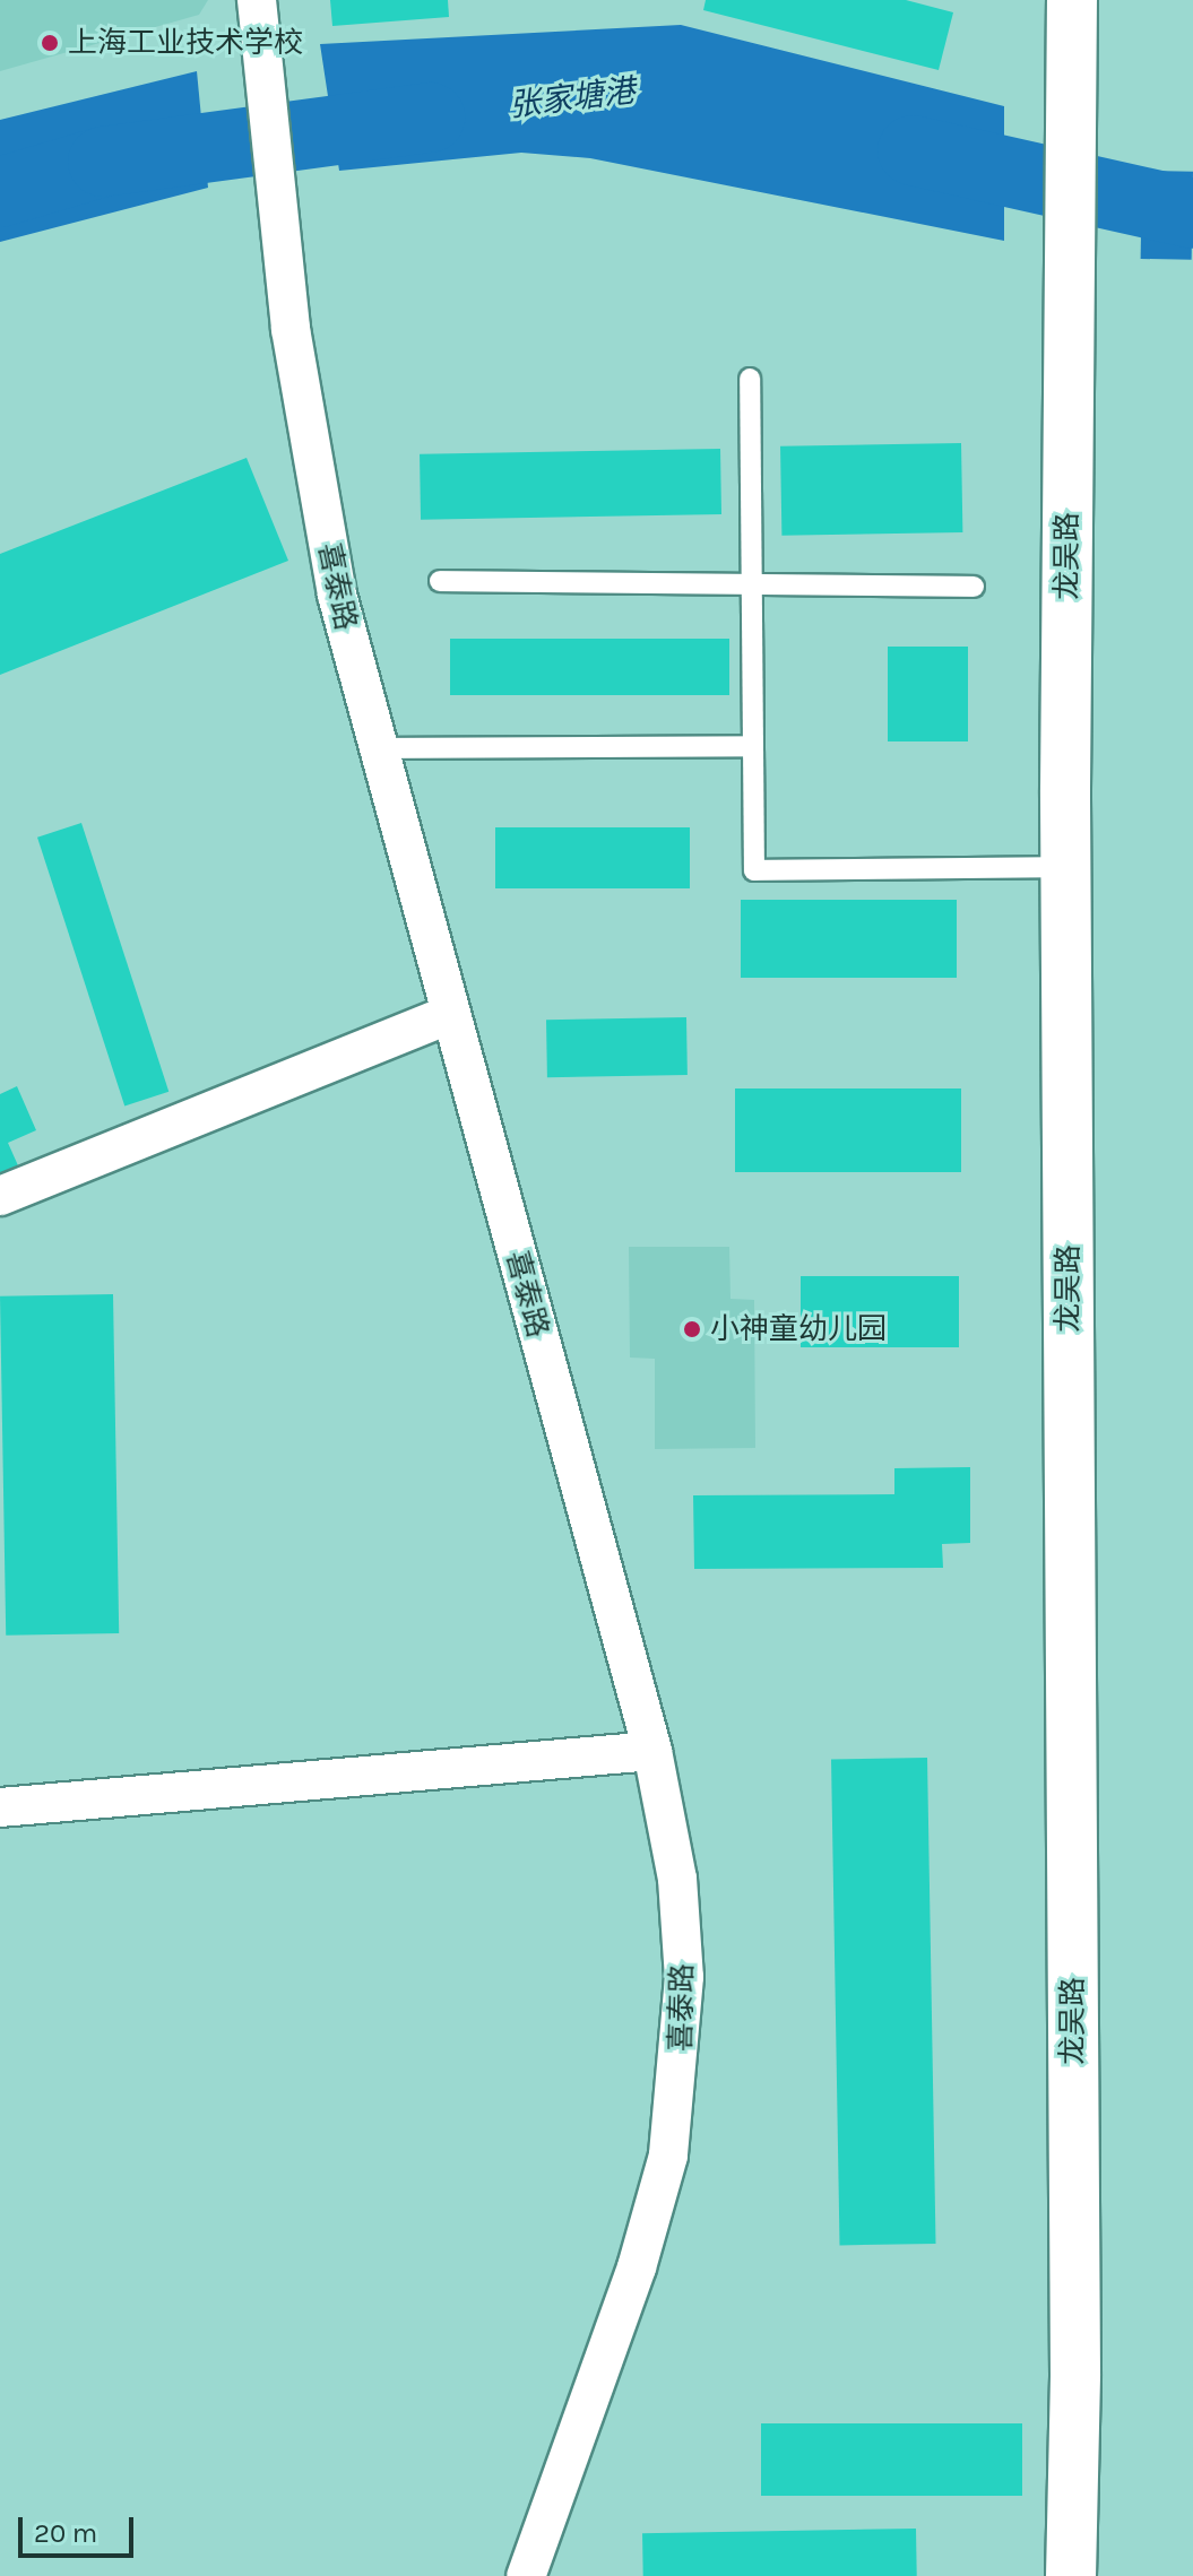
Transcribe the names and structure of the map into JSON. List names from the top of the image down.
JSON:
{
  "streets": {
    "main road": ["龙吴路"],
    "street": ["喜泰路"]
  },
  "water": ["张家塘港"],
  "places": ["上海工业技术学校", "小神童幼儿园"],
  "scale_bar": "20 m"
}
